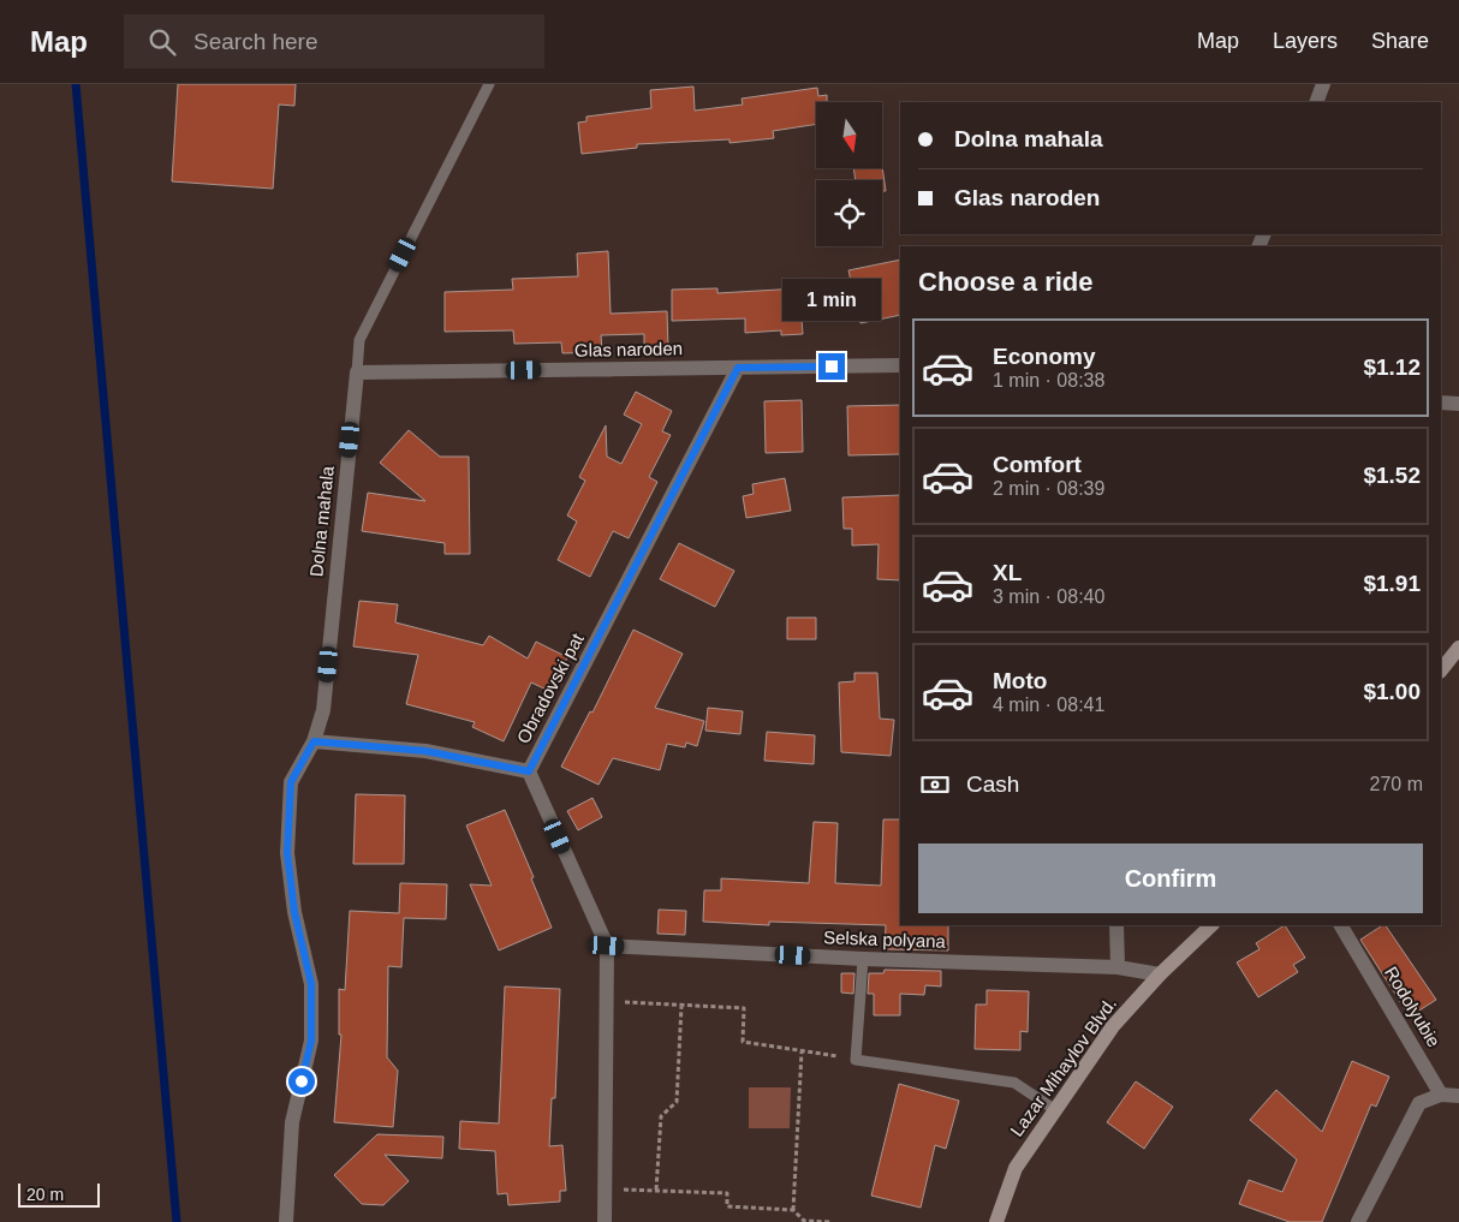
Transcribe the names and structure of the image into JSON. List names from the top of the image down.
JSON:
{
  "streets": {
    "street": [
      "Glas naroden",
      "Dolna mahala",
      "Obradovski pat",
      "Selska polyana",
      "Rodolyubie",
      "Lazar Mihaylov Blvd."
    ]
  },
  "crossings": [
    ["Glas naroden", "Dolna mahala"],
    ["Glas naroden", "Obradovski pat"],
    ["Obradovski pat", "Selska polyana"],
    ["Selska polyana", "Lazar Mihaylov Blvd."]
  ],
  "scale_bar": "20 m",
  "north": "bottom",
  "page": {
    "header": "Map",
    "search": "Search here",
    "nav": ["Map", "Layers", "Share"],
    "banner": ["Dolna mahala", "Glas naroden"],
    "heading": "Choose a ride",
    "bubble": "1 min",
    "list": [
      {
        "name": "Economy",
        "note": "1 min · 08:38",
        "value": "$1.12"
      },
      {
        "name": "Comfort",
        "note": "2 min · 08:39",
        "value": "$1.52"
      },
      {
        "name": "XL",
        "note": "3 min · 08:40",
        "value": "$1.91"
      },
      {
        "name": "Moto",
        "note": "4 min · 08:41",
        "value": "$1.00"
      }
    ],
    "pay": ["Cash", "270 m"],
    "buttons": "Confirm",
    "scale": "20 m"
  }
}
